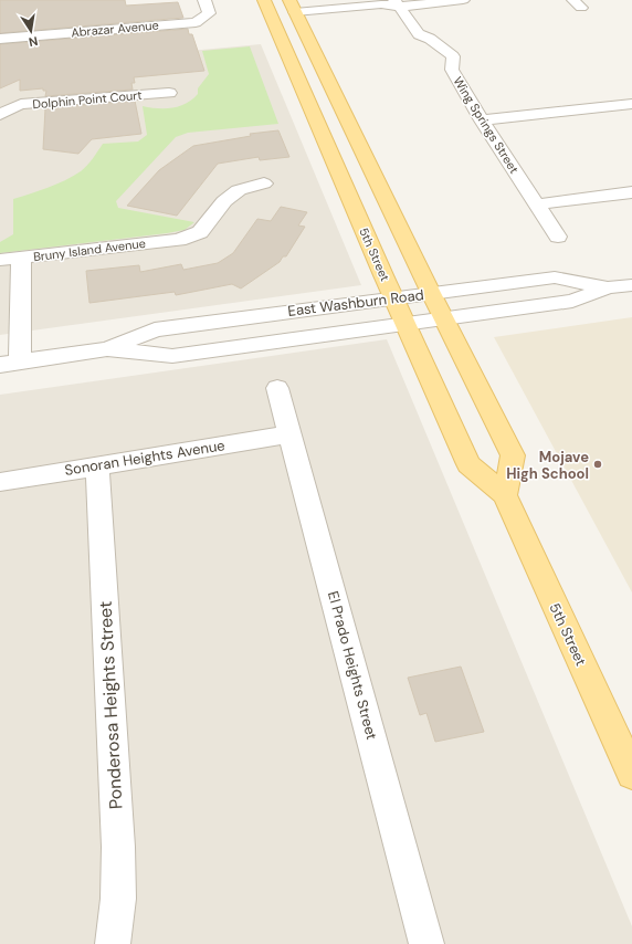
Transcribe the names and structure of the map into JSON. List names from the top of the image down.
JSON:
{
  "streets": {
    "main road": ["5th Street"],
    "street": [
      "Abrazar Avenue",
      "Dolphin Point Court",
      "Wing Springs Street",
      "Bruny Island Avenue",
      "East Washburn Road",
      "Sonoran Heights Avenue",
      "El Prado Heights Street",
      "Ponderosa Heights Street"
    ]
  },
  "crossings": [
    ["5th Street", "East Washburn Road"],
    ["Sonoran Heights Avenue", "El Prado Heights Street"],
    ["Sonoran Heights Avenue", "Ponderosa Heights Street"]
  ],
  "places": ["Mojave High School"],
  "north": "bottom"
}
